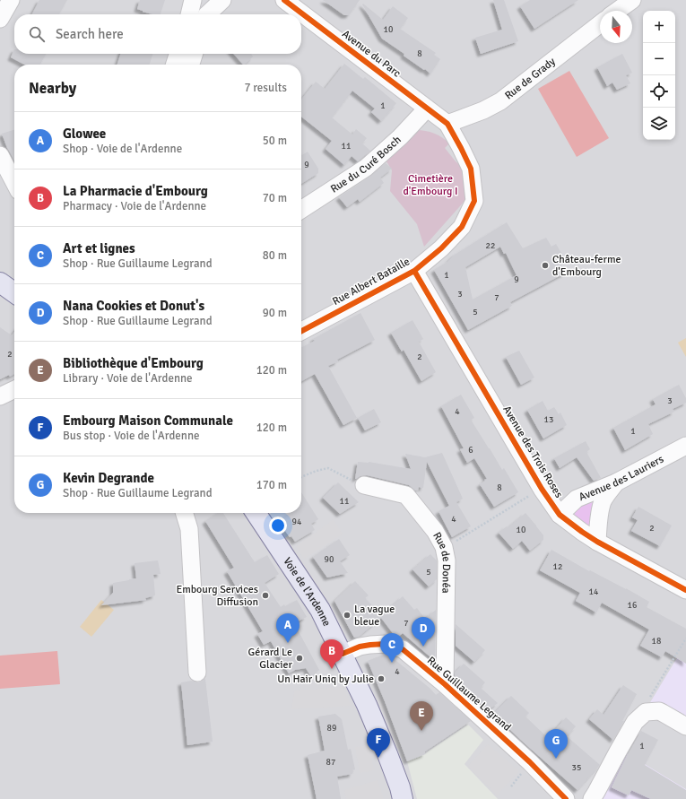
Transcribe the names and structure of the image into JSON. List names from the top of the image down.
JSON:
{
  "streets": {
    "main road": ["Voie de l'Ardenne"],
    "street": [
      "Avenue du Parc",
      "Rue de Grady",
      "Rue du Curé Bosch",
      "Rue Albert Bataille",
      "Avenue des Trois Roses",
      "Avenue des Lauriers",
      "Rue de Donéa",
      "Rue Guillaume Legrand"
    ]
  },
  "crossings": [
    ["Avenue du Parc", "Rue de Grady"],
    ["Avenue du Parc", "Rue du Curé Bosch"],
    ["Avenue du Parc", "Rue Albert Bataille"],
    ["Rue de Grady", "Rue Albert Bataille"],
    ["Rue Albert Bataille", "Avenue des Trois Roses"],
    ["Avenue des Trois Roses", "Avenue des Lauriers"],
    ["Rue de Donéa", "Rue Guillaume Legrand"],
    ["Voie de l'Ardenne", "Rue Guillaume Legrand"]
  ],
  "parks": ["Cimetière d'Embourg I"],
  "places": [
    "Château-ferme d'Embourg",
    "Embourg Services Diffusion",
    "La vague bleue",
    "Gérard Le Glacier",
    "Un Hair Uniq by Julie"
  ],
  "house_numbers": [
    "10",
    "8",
    "1",
    "11",
    "9",
    "22",
    "1",
    "9",
    "3",
    "7",
    "5",
    "2",
    "2",
    "3",
    "4",
    "13",
    "1",
    "6",
    "8",
    "11",
    "4",
    "94",
    "2",
    "10",
    "90",
    "12",
    "5",
    "14",
    "16",
    "7",
    "18",
    "4",
    "89",
    "1",
    "87",
    "35"
  ],
  "north": "bottom",
  "page": {
    "map_buttons": ["+", "−"],
    "search": "Search here",
    "heading": ["Nearby", "7 results"],
    "list": [
      {
        "mark": "A",
        "name": "Glowee",
        "note": "Shop · Voie de l'Ardenne",
        "value": "50 m"
      },
      {
        "mark": "B",
        "name": "La Pharmacie d'Embourg",
        "note": "Pharmacy · Voie de l'Ardenne",
        "value": "70 m"
      },
      {
        "mark": "C",
        "name": "Art et lignes",
        "note": "Shop · Rue Guillaume Legrand",
        "value": "80 m"
      },
      {
        "mark": "D",
        "name": "Nana Cookies et Donut's",
        "note": "Shop · Rue Guillaume Legrand",
        "value": "90 m"
      },
      {
        "mark": "E",
        "name": "Bibliothèque d'Embourg",
        "note": "Library · Voie de l'Ardenne",
        "value": "120 m"
      },
      {
        "mark": "F",
        "name": "Embourg Maison Communale",
        "note": "Bus stop · Voie de l'Ardenne",
        "value": "120 m"
      },
      {
        "mark": "G",
        "name": "Kevin Degrande",
        "note": "Shop · Rue Guillaume Legrand",
        "value": "170 m"
      }
    ],
    "pins": [
      "A",
      "D",
      "C",
      "B",
      "E",
      "F",
      "G"
    ]
  }
}
